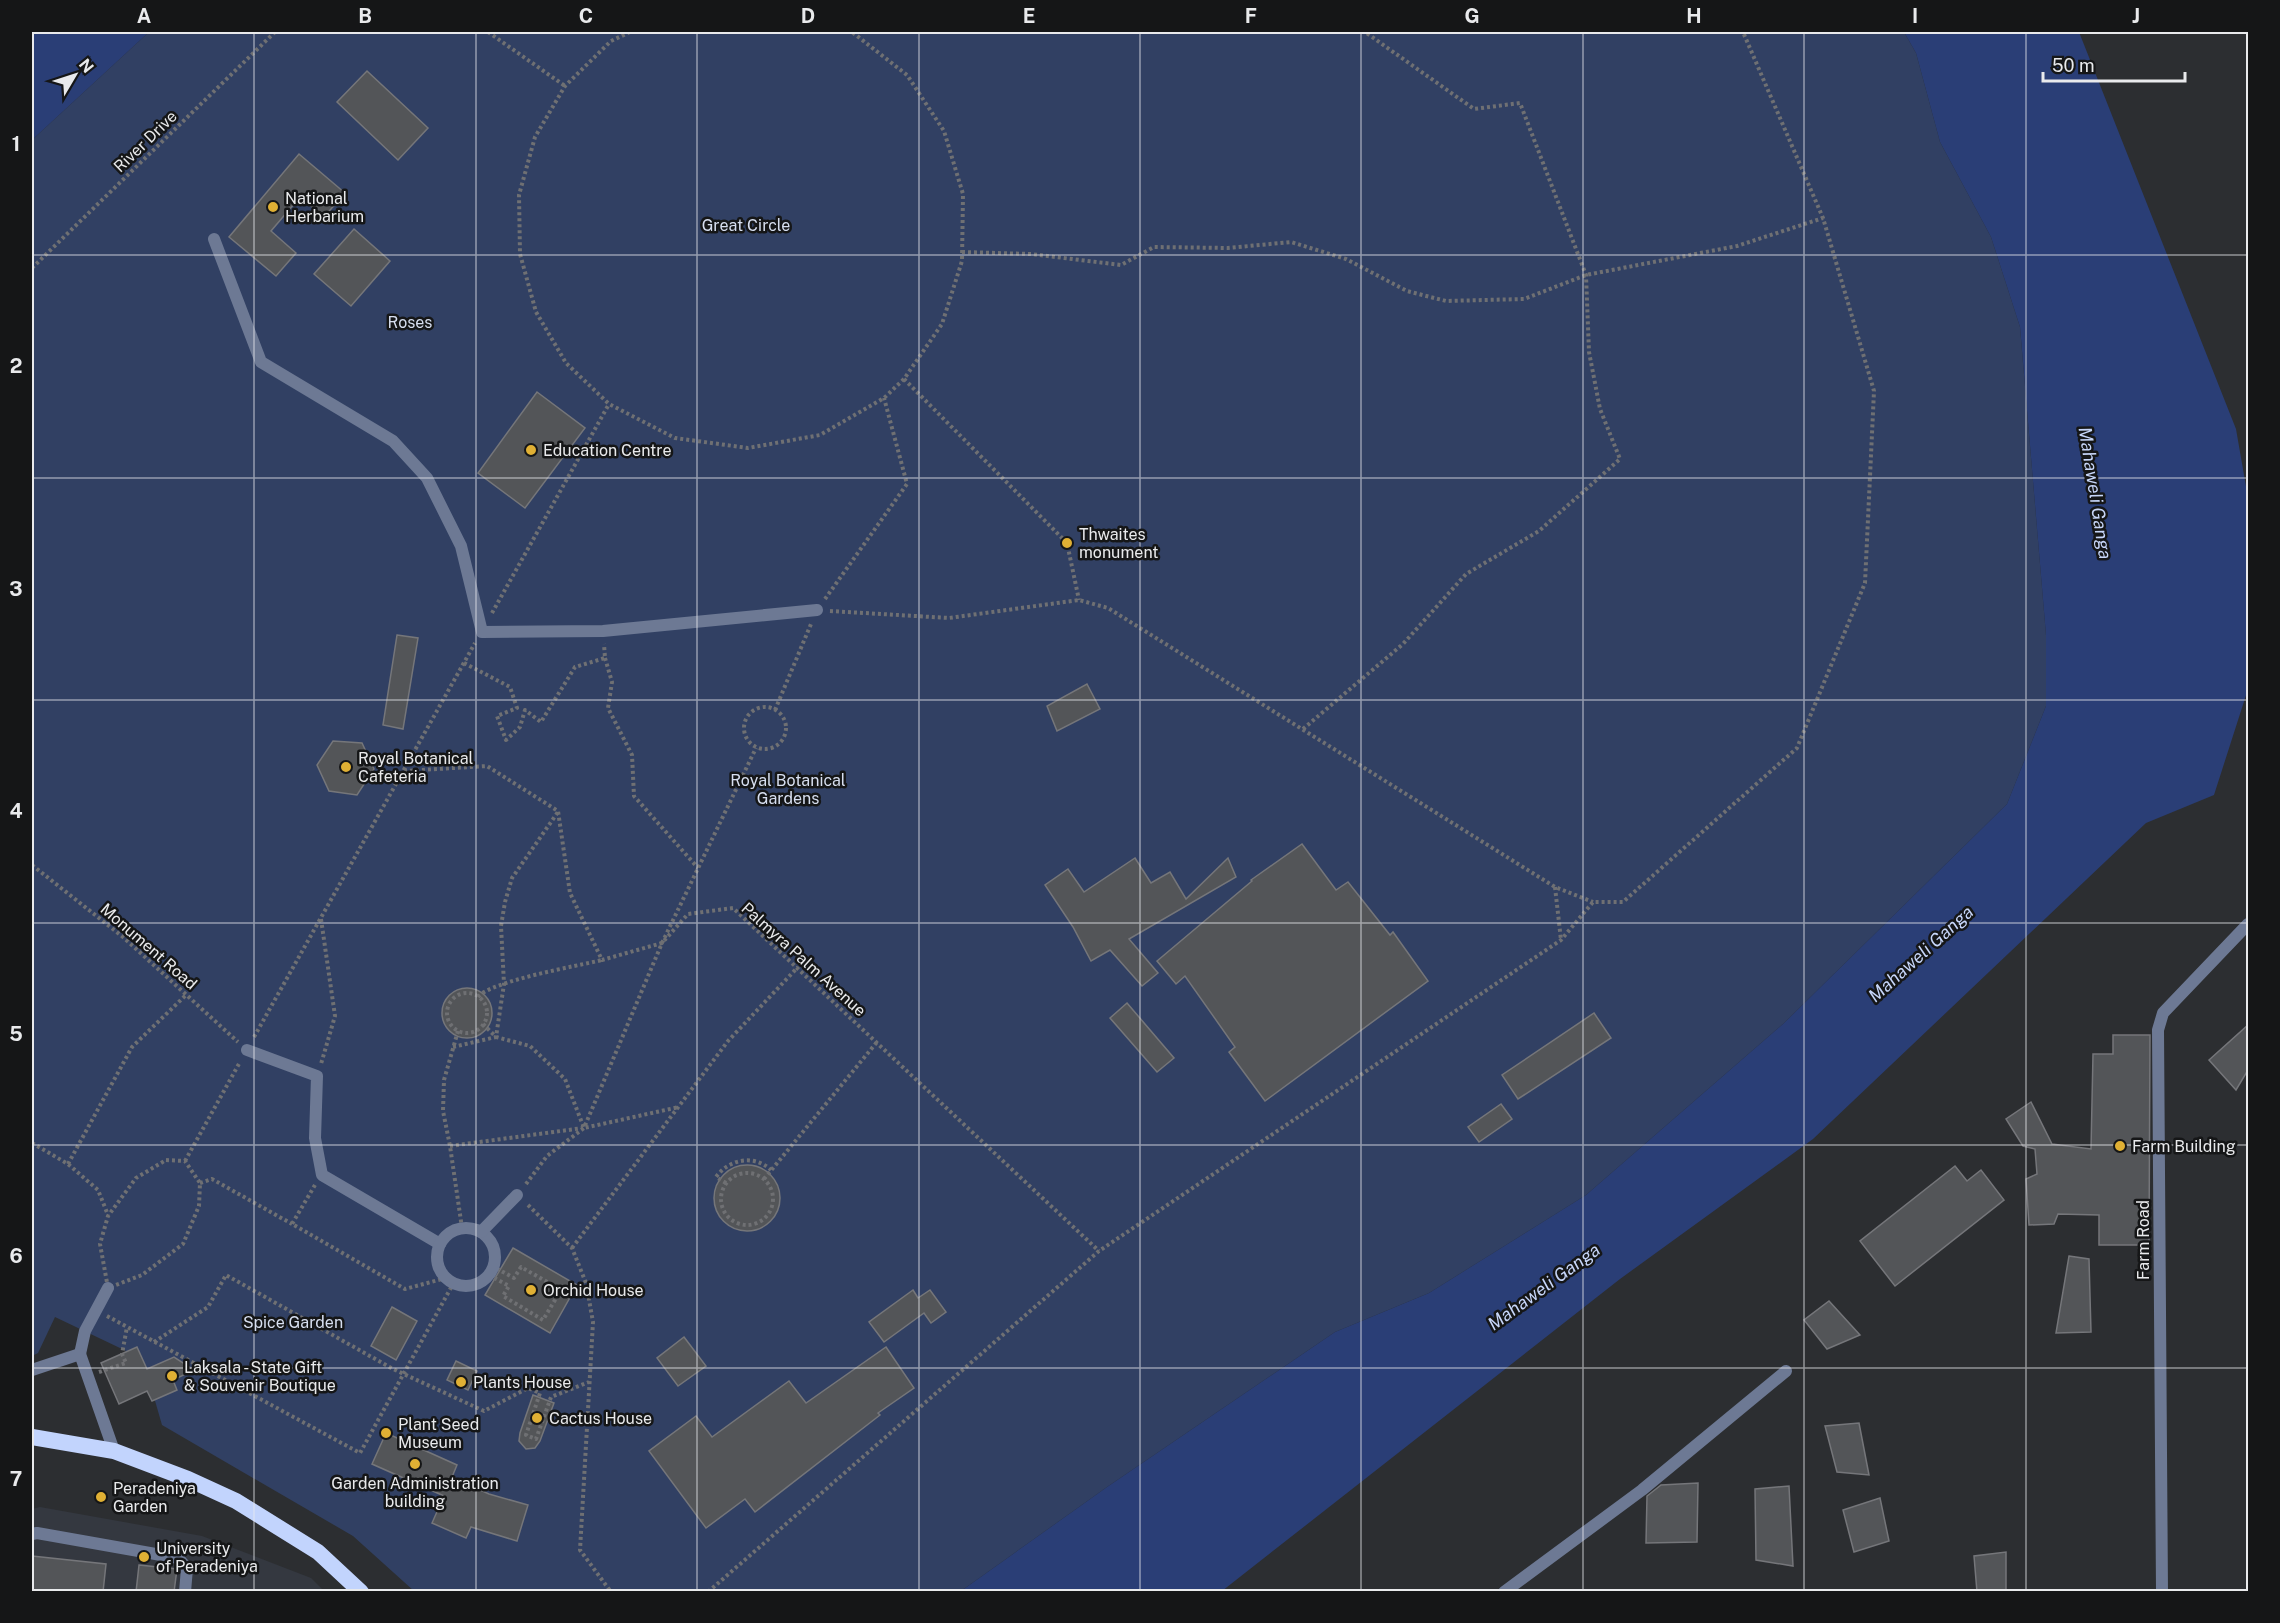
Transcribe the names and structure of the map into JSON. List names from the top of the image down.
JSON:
{
  "streets": {
    "lane": ["Farm Road"],
    "path": ["River Drive", "Monument Road", "Palmyra Palm Avenue"]
  },
  "water": ["Mahaweli Ganga"],
  "parks": [
    "Great Circle",
    "Roses",
    "Royal Botanical Gardens",
    "Spice Garden"
  ],
  "places": [
    "National Herbarium",
    "Education Centre",
    "Thwaites monument",
    "Royal Botanical Cafeteria",
    "Farm Building",
    "Orchid House",
    "Laksala - State Gift & Souvenir Boutique",
    "Plants House",
    "Cactus House",
    "Plant Seed Museum",
    "Garden Administration building",
    "Peradeniya Garden",
    "University of Peradeniya"
  ],
  "scale_bar": "50 m",
  "north": "top right",
  "grid": {
    "columns": [
      "A",
      "B",
      "C",
      "D",
      "E",
      "F",
      "G",
      "H",
      "I",
      "J"
    ],
    "rows": [
      "1",
      "2",
      "3",
      "4",
      "5",
      "6",
      "7"
    ]
  }
}
